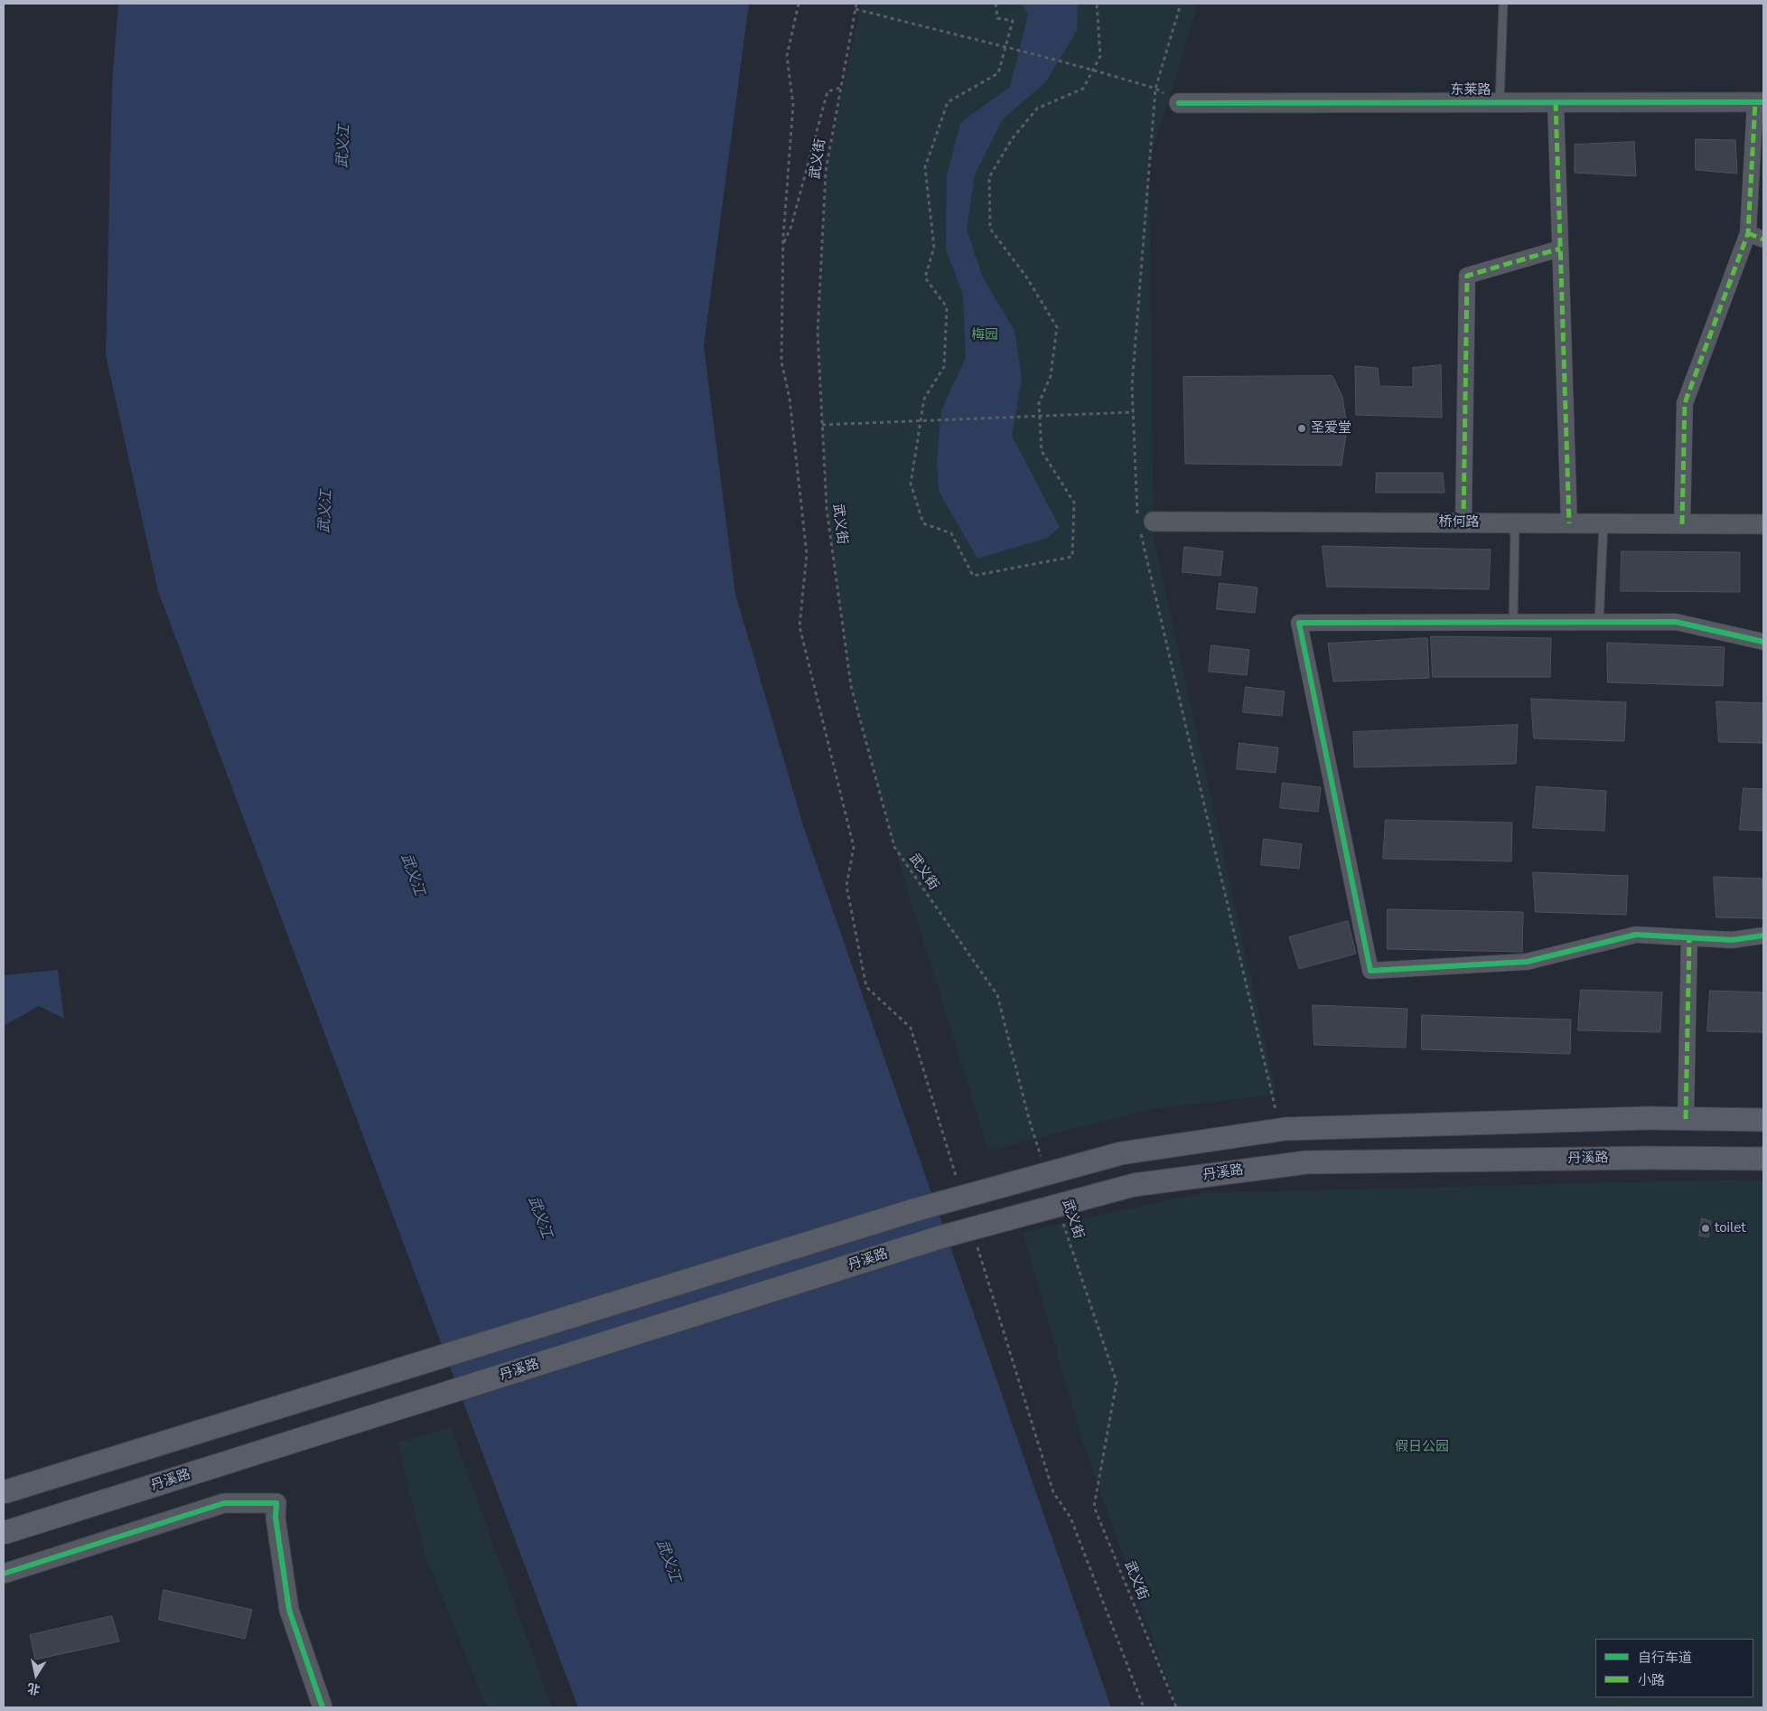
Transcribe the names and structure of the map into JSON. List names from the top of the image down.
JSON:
{
  "streets": {
    "main road": ["丹溪路"],
    "street": ["东莱路", "桥何路"],
    "path": ["武义街"]
  },
  "water": ["武义江"],
  "parks": ["梅园", "假日公园"],
  "places": ["圣爱堂", "toilet"],
  "legend": ["自行车道", "小路"],
  "north": "bottom"
}
